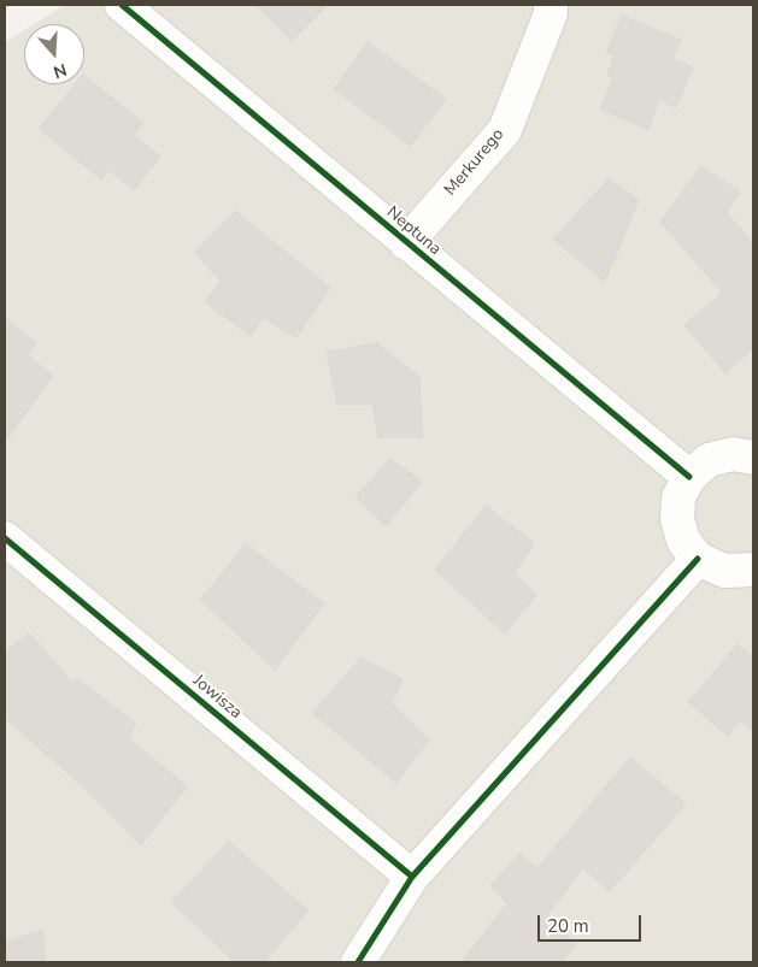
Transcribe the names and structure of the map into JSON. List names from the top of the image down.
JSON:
{
  "streets": {
    "street": ["Merkurego", "Neptuna", "Jowisza"]
  },
  "crossings": [
    ["Merkurego", "Neptuna"]
  ],
  "scale_bar": "20 m",
  "north": "bottom"
}
